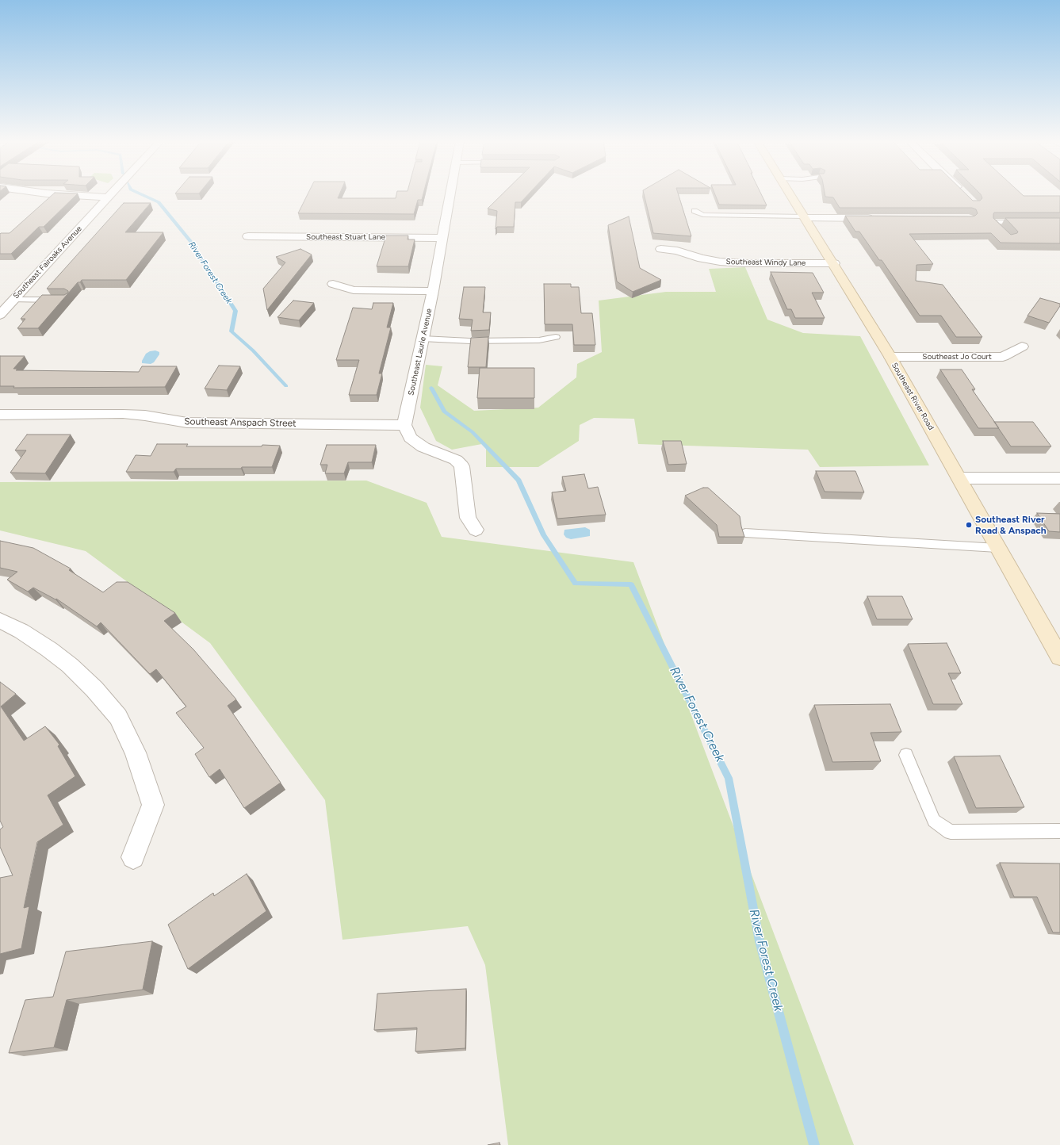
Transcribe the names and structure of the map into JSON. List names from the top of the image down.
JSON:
{
  "streets": {
    "street": [
      "Southeast Stuart Lane",
      "Southeast Fairoaks Avenue",
      "Southeast Windy Lane",
      "Southeast Laurie Avenue",
      "Southeast Jo Court",
      "Southeast River Road",
      "Southeast Anspach Street"
    ]
  },
  "crossings": [
    ["Southeast Stuart Lane", "Southeast Laurie Avenue"],
    ["Southeast Windy Lane", "Southeast River Road"],
    ["Southeast Laurie Avenue", "Southeast Anspach Street"],
    ["Southeast Jo Court", "Southeast River Road"]
  ],
  "water": ["River Forest Creek"],
  "places": ["Southeast River Road & Anspach"]
}
